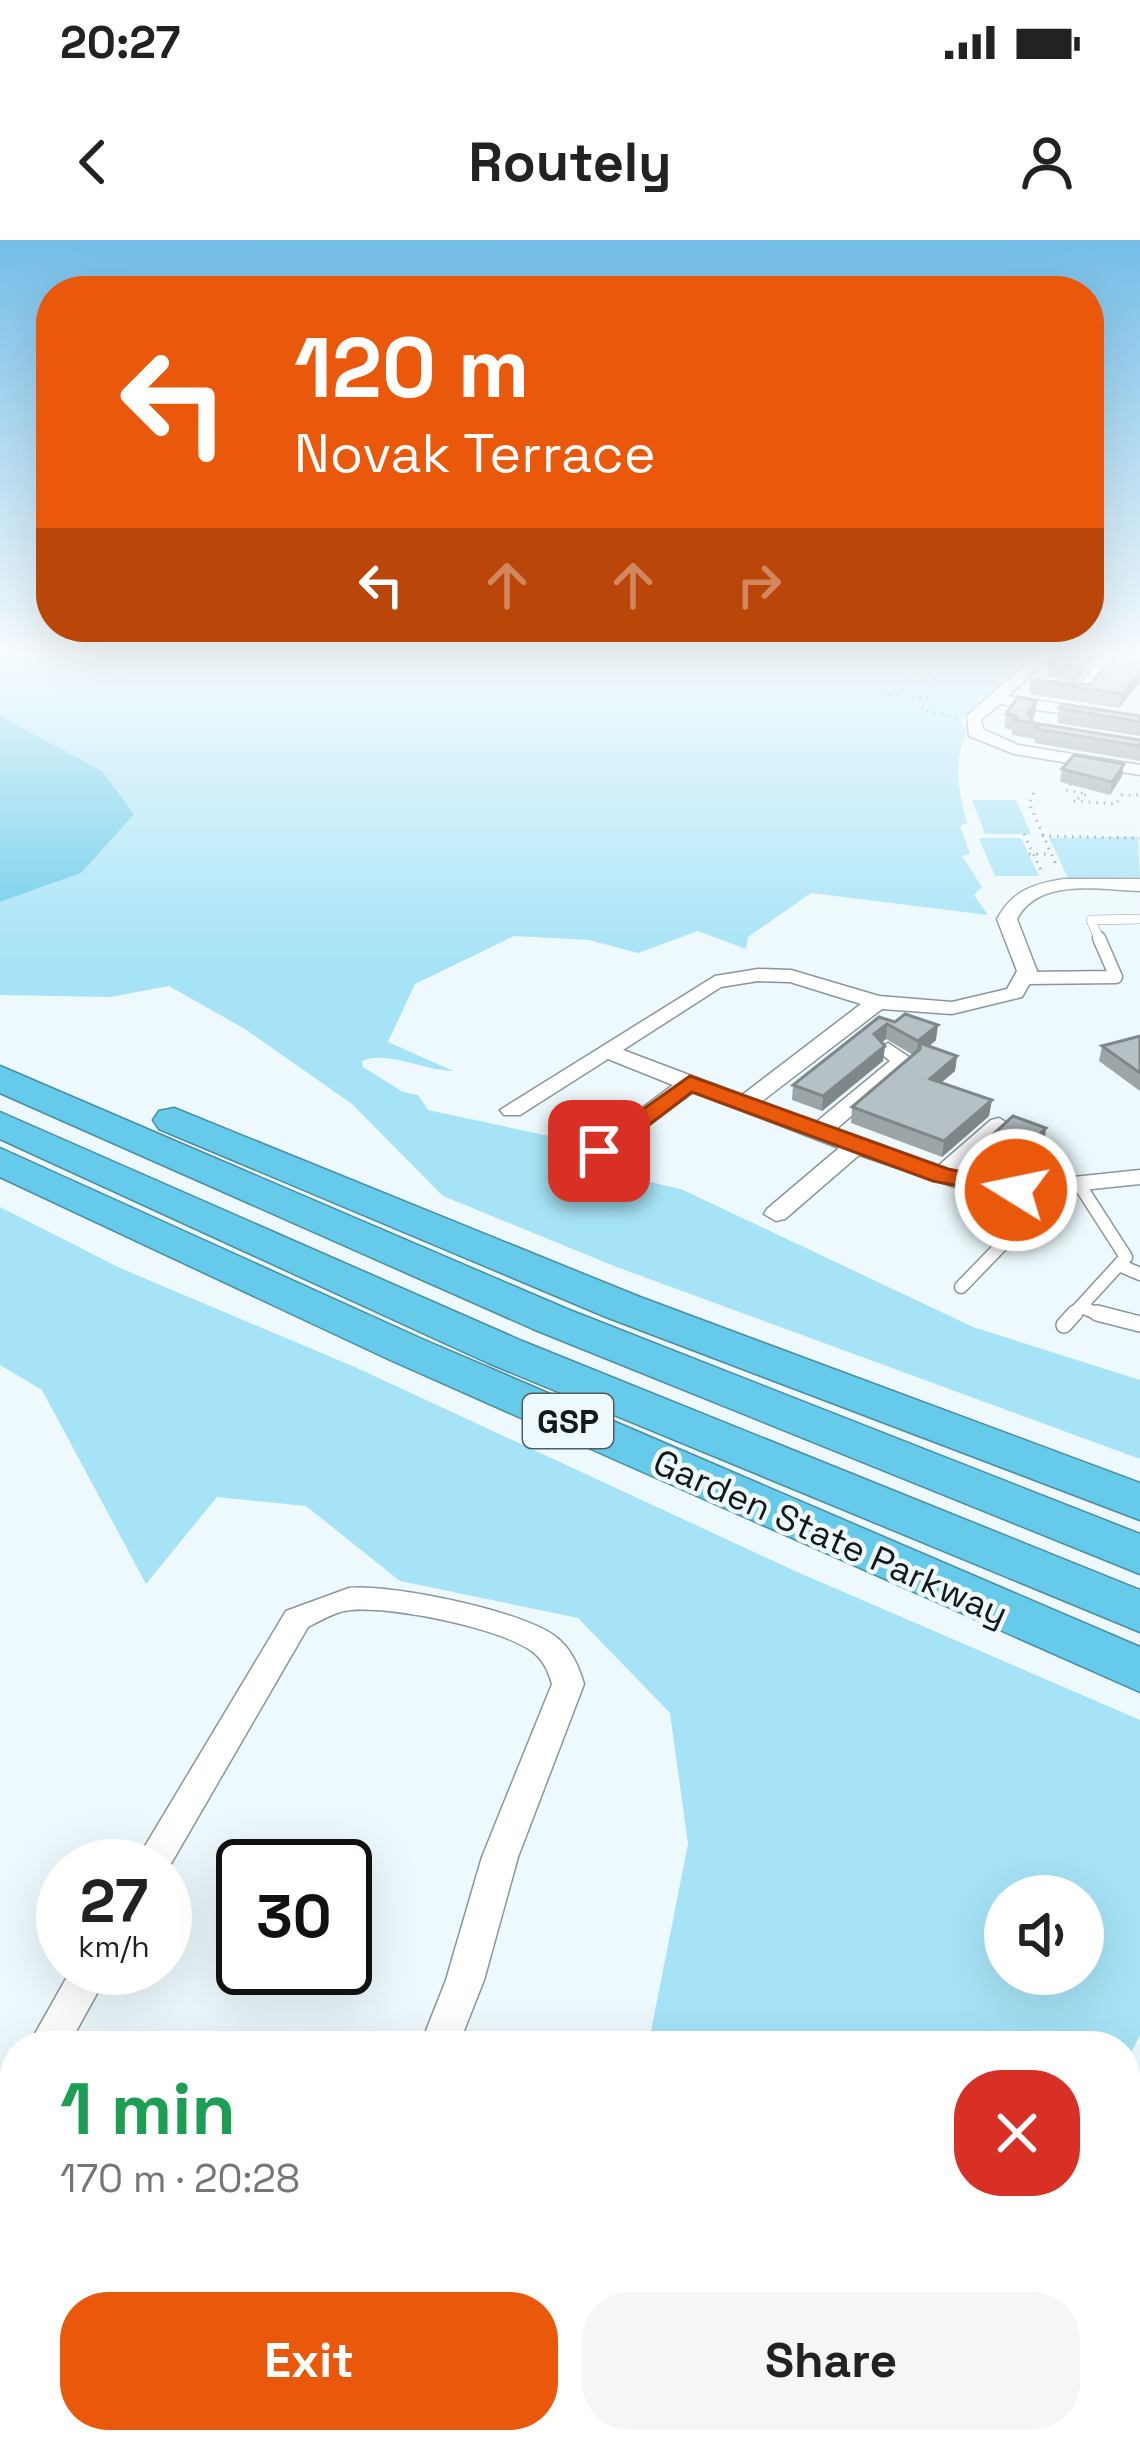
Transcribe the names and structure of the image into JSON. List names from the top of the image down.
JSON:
{
  "streets": {
    "highway": ["GSP", "Garden State Parkway"]
  },
  "page": {
    "status": "20:27",
    "header": "Routely",
    "turn": ["120 m", "Novak Terrace"],
    "speed": "27 km/h",
    "limit": "30",
    "heading": ["1 min", "170 m · 20:28"],
    "buttons": ["Exit", "Share"]
  }
}
